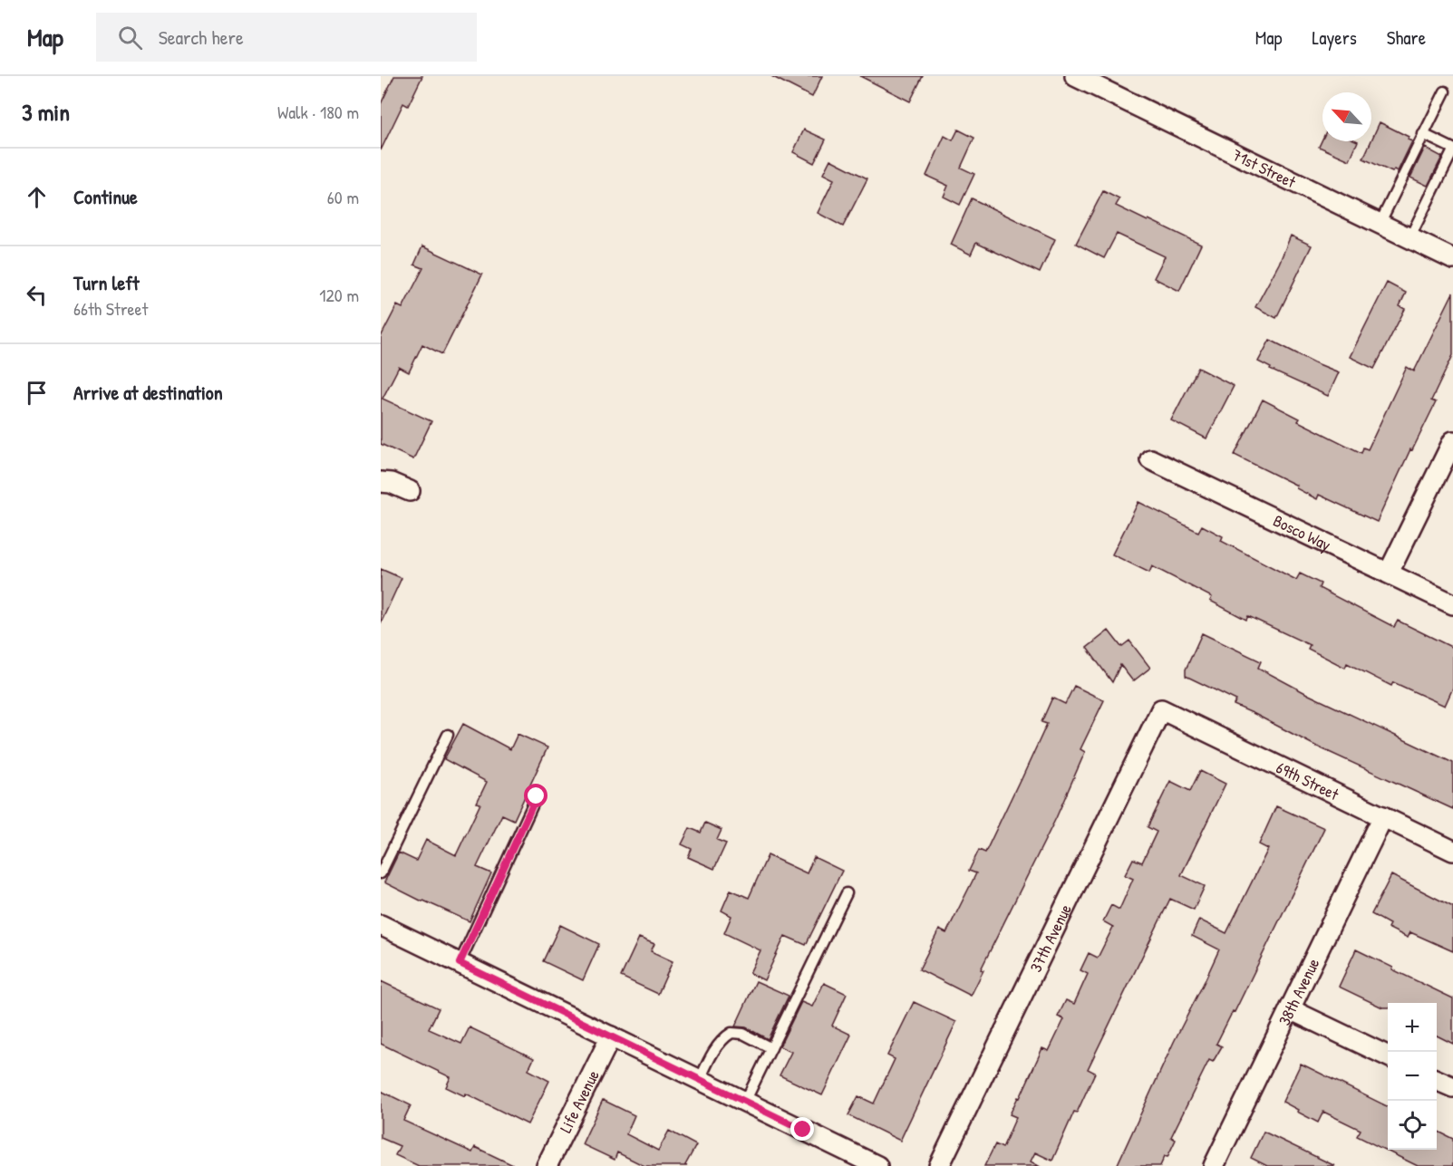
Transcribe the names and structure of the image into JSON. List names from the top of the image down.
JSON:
{
  "streets": {
    "street": [
      "71st Street",
      "Bosco Way",
      "69th Street",
      "37th Avenue",
      "38th Avenue",
      "Life Avenue"
    ]
  },
  "crossings": [
    ["69th Street", "37th Avenue"],
    ["69th Street", "38th Avenue"]
  ],
  "north": "top left",
  "page": {
    "header": "Map",
    "search": "Search here",
    "nav": ["Map", "Layers", "Share"],
    "heading": ["3 min", "Walk · 180 m"],
    "list": [
      ["Continue", "60 m"],
      ["Turn left", "66th Street", "120 m"],
      "Arrive at destination"
    ],
    "map_buttons": ["+", "−"]
  }
}
